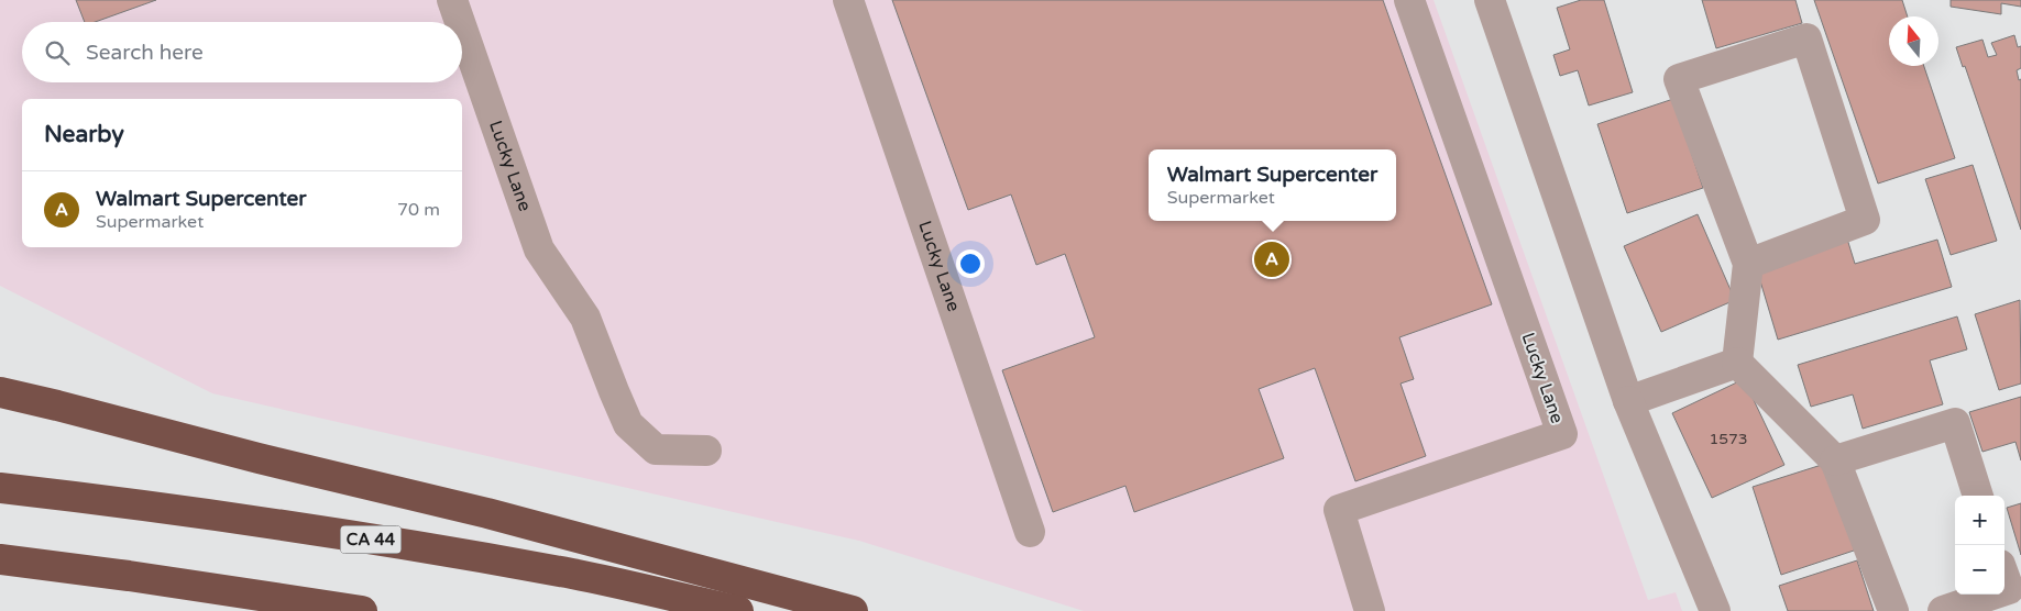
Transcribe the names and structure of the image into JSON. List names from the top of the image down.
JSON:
{
  "streets": {
    "highway": ["CA 44"],
    "street": ["Lucky Lane"]
  },
  "house_numbers": ["1573"],
  "north": "top",
  "page": {
    "search": "Search here",
    "heading": "Nearby",
    "popup": ["Walmart Supercenter", "Supermarket"],
    "list": [
      {
        "mark": "A",
        "name": "Walmart Supercenter",
        "note": "Supermarket",
        "value": "70 m"
      }
    ],
    "pins": "A",
    "map_buttons": ["+", "−"]
  }
}
